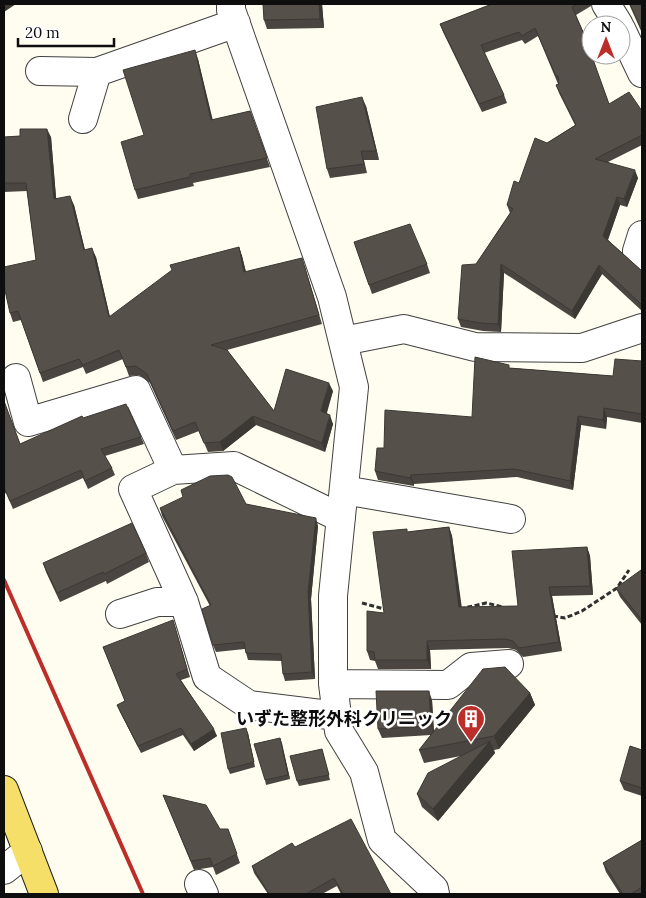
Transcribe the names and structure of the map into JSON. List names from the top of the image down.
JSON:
{
  "places": {
    "building": ["いずた整形外科クリニック"]
  },
  "scale_bar": "20 m",
  "north": "top"
}
